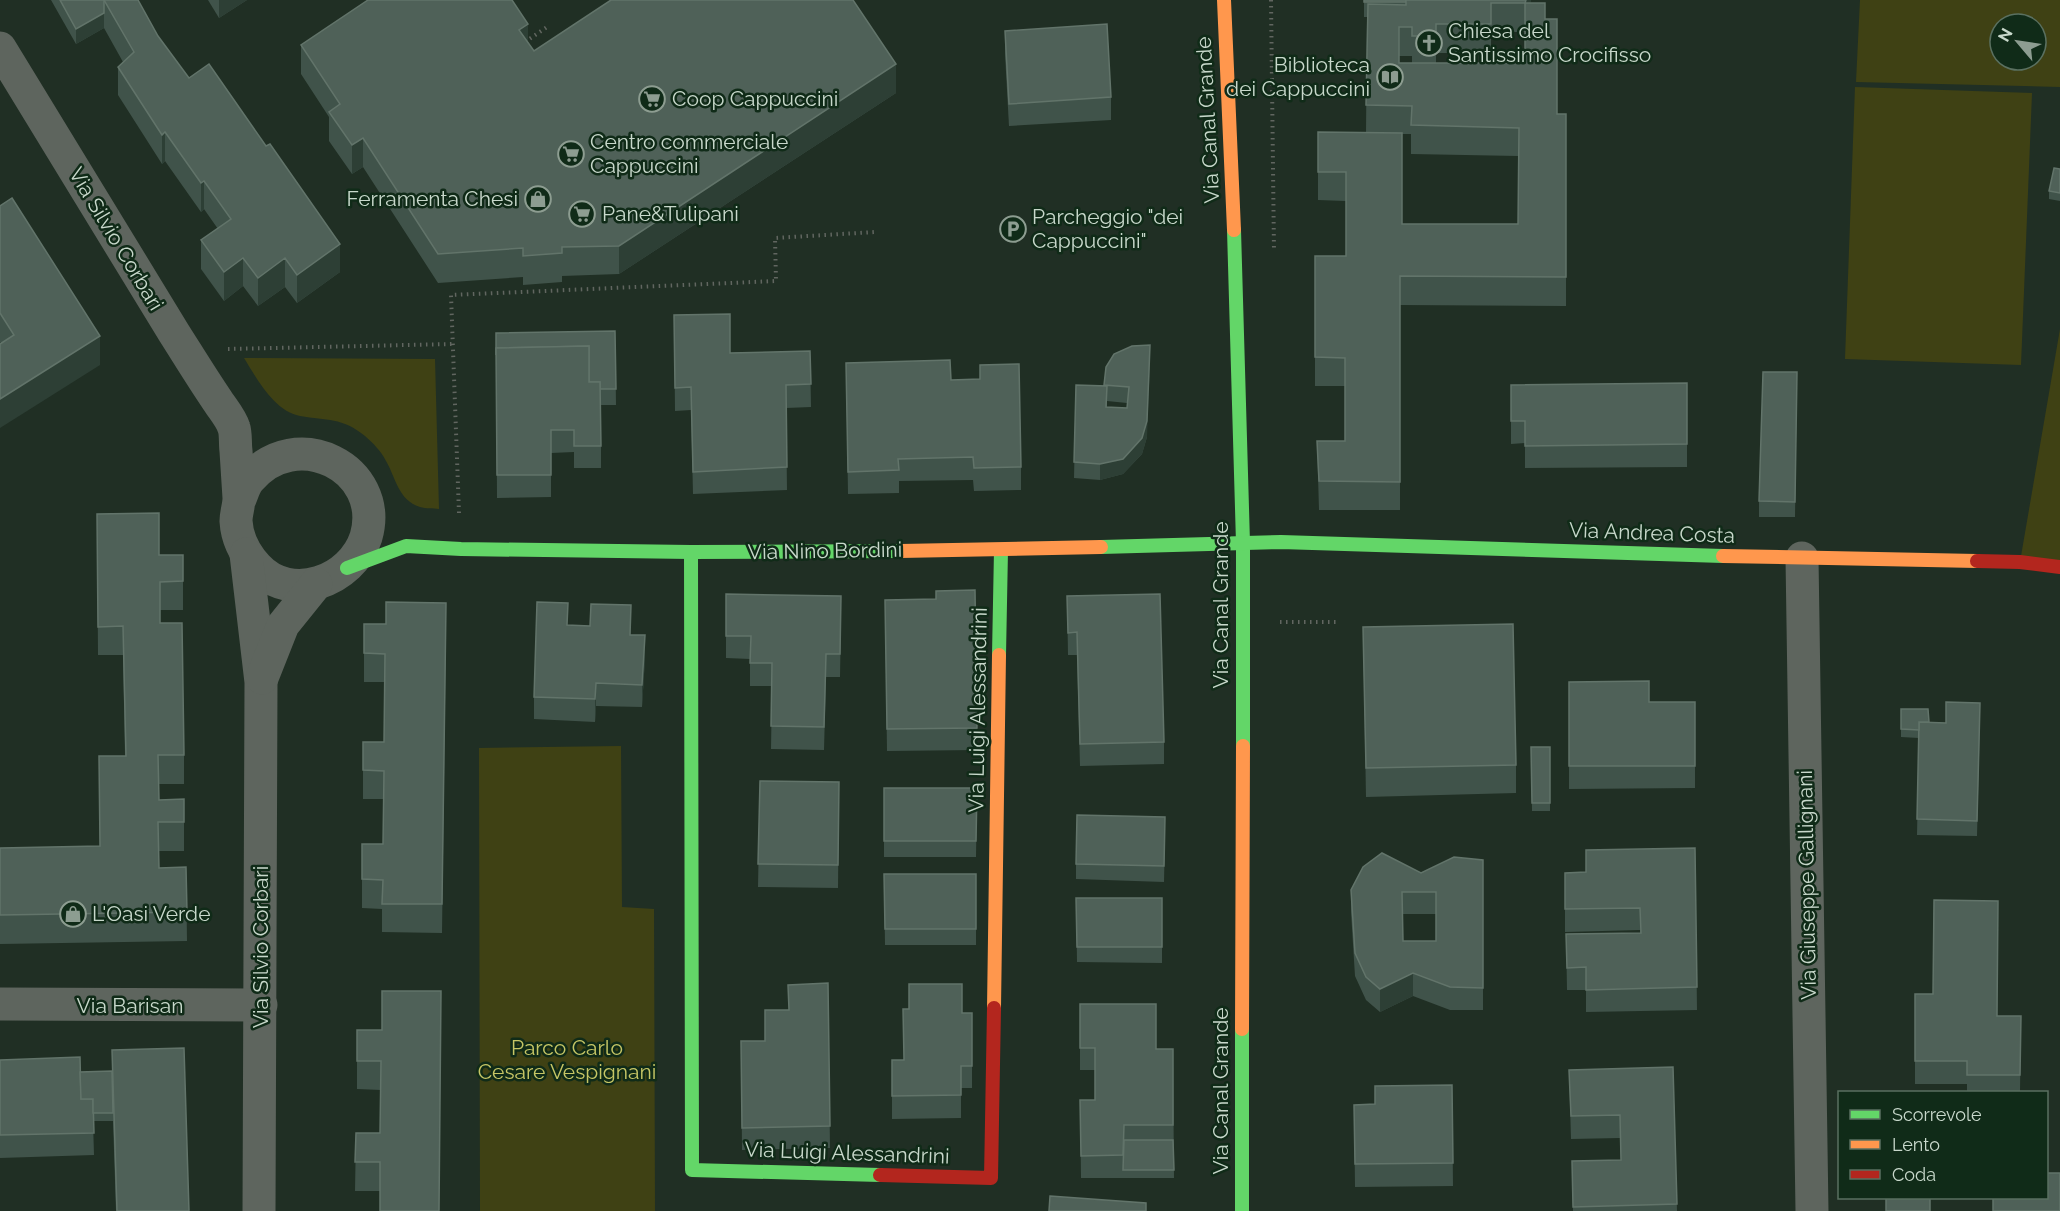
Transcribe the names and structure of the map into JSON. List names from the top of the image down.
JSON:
{
  "streets": {
    "street": [
      "Via Canal Grande",
      "Via Silvio Corbari",
      "Via Andrea Costa",
      "Via Nino Bordini",
      "Via Luigi Alessandrini",
      "Via Giuseppe Gallignani",
      "Via Barisan"
    ]
  },
  "crossings": [
    ["Via Canal Grande", "Via Andrea Costa"],
    ["Via Canal Grande", "Via Nino Bordini"],
    ["Via Silvio Corbari", "Via Nino Bordini"],
    ["Via Silvio Corbari", "Via Barisan"],
    ["Via Andrea Costa", "Via Nino Bordini"],
    ["Via Andrea Costa", "Via Giuseppe Gallignani"],
    ["Via Nino Bordini", "Via Luigi Alessandrini"]
  ],
  "parks": ["Parco Carlo Cesare Vespignani"],
  "places": {
    "church": ["Chiesa del Santissimo Crocifisso"],
    "library": ["Biblioteca dei Cappuccini"],
    "supermarket": ["Coop Cappuccini", "Centro commerciale Cappuccini", "Pane&Tulipani"],
    "shop": ["Ferramenta Chesi", "L'Oasi Verde"],
    "parking": ["Parcheggio \"dei Cappuccini\""]
  },
  "legend": ["Scorrevole", "Lento", "Coda"],
  "north": "top left"
}
